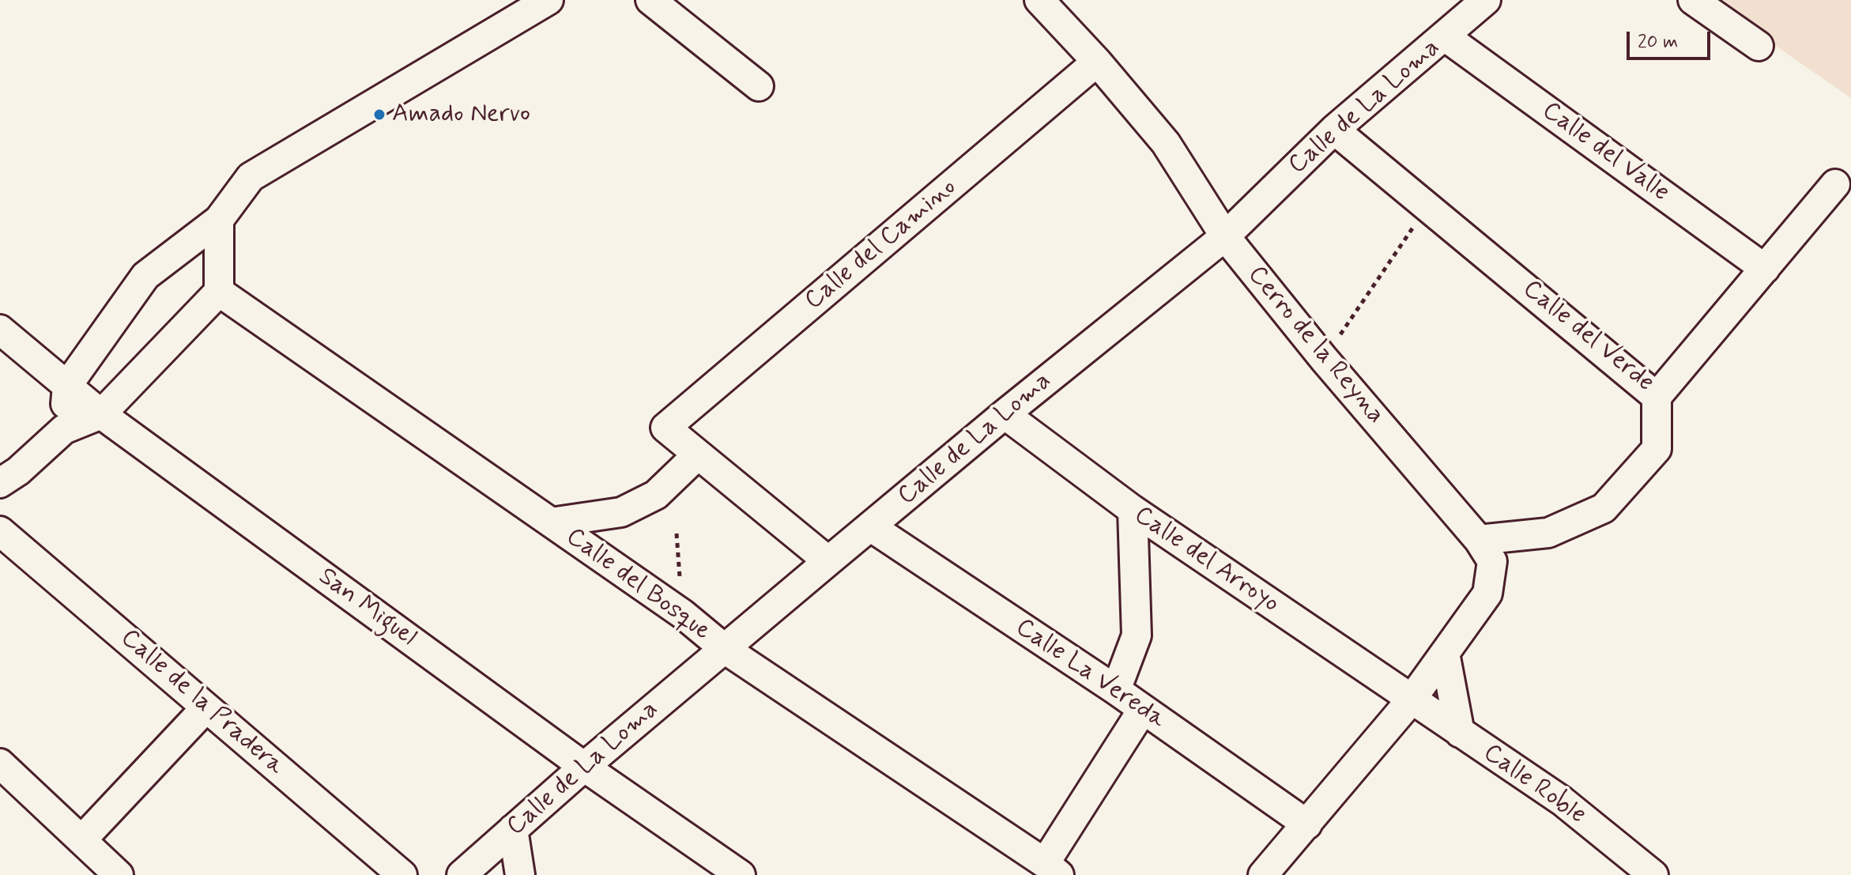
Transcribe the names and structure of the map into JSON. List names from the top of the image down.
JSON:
{
  "streets": {
    "street": [
      "Calle de La Loma",
      "Calle del Valle",
      "Calle del Camino",
      "Calle del Verde",
      "Cerro de la Reyna",
      "Calle del Arroyo",
      "Calle del Bosque",
      "San Miguel",
      "Calle La Vereda",
      "Calle de la Pradera",
      "Calle Roble"
    ]
  },
  "crossings": [
    ["Calle de La Loma", "Calle del Valle"],
    ["Calle de La Loma", "Calle del Verde"],
    ["Calle de La Loma", "Cerro de la Reyna"],
    ["Calle de La Loma", "Calle del Arroyo"],
    ["Calle de La Loma", "Calle del Bosque"],
    ["Calle de La Loma", "San Miguel"],
    ["Calle de La Loma", "Calle La Vereda"],
    ["Calle del Valle", "Calle del Verde"],
    ["Calle del Camino", "Cerro de la Reyna"],
    ["Cerro de la Reyna", "Calle del Arroyo"],
    ["Cerro de la Reyna", "Calle Roble"],
    ["Calle del Arroyo", "Calle Roble"]
  ],
  "places": ["Amado Nervo"],
  "scale_bar": "20 m"
}
